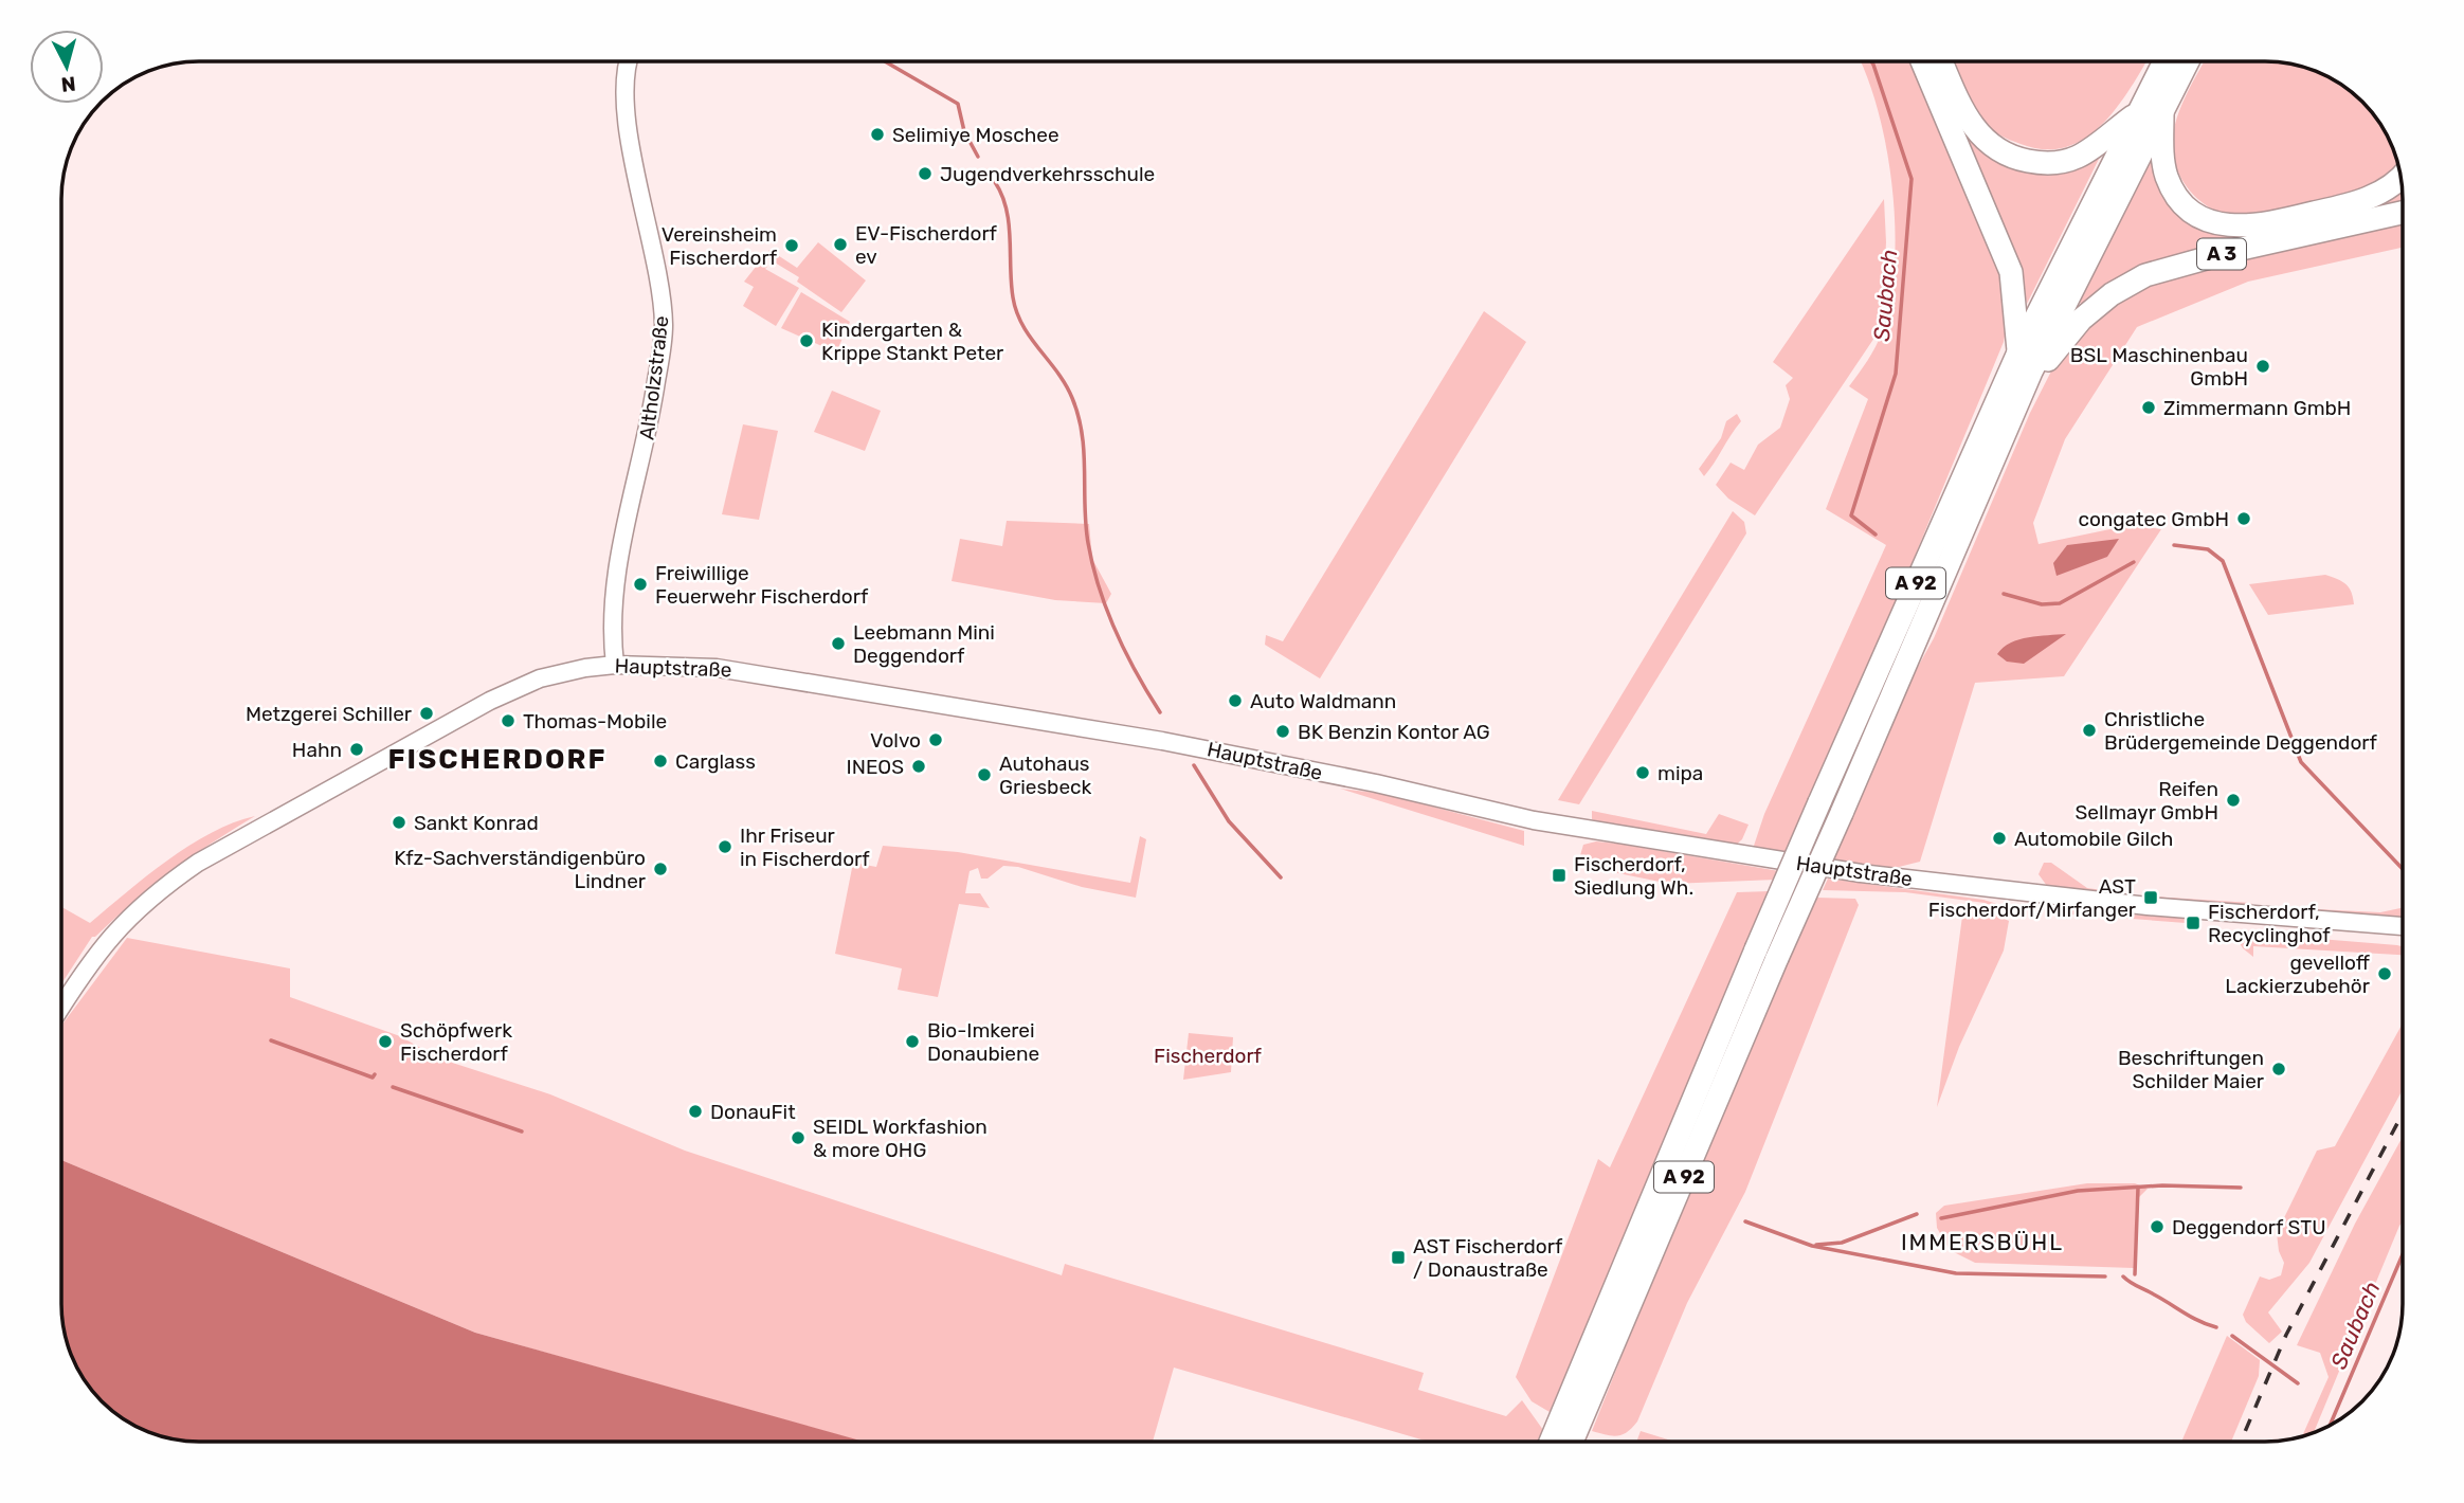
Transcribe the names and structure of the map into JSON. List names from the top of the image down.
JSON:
{
  "streets": {
    "highway": ["A 3", "A 92"],
    "main road": ["Altholzstraße", "Hauptstraße"]
  },
  "crossings": [
    ["A 3", "A 92"],
    ["Altholzstraße", "Hauptstraße"]
  ],
  "districts": ["FISCHERDORF", "IMMERSBÜHL"],
  "water": ["Saubach"],
  "parks": ["Fischerdorf"],
  "places": {
    "other": [
      "Selimiye Moschee",
      "Jugendverkehrsschule",
      "EV-Fischerdorf ev",
      "Vereinsheim Fischerdorf",
      "Kindergarten & Krippe Stankt Peter",
      "BSL Maschinenbau GmbH",
      "Zimmermann GmbH",
      "congatec GmbH",
      "Freiwillige Feuerwehr Fischerdorf",
      "Leebmann Mini Deggendorf",
      "Auto Waldmann",
      "Metzgerei Schiller",
      "Thomas-Mobile",
      "Christliche Brüdergemeinde Deggendorf",
      "BK Benzin Kontor AG",
      "Volvo",
      "Hahn",
      "Carglass",
      "INEOS",
      "mipa",
      "Autohaus Griesbeck",
      "Reifen Sellmayr GmbH",
      "Sankt Konrad",
      "Automobile Gilch",
      "Ihr Friseur in Fischerdorf",
      "Kfz-Sachverständigenbüro Lindner",
      "gevelloff Lackierzubehör",
      "Schöpfwerk Fischerdorf",
      "Bio-Imkerei Donaubiene",
      "Beschriftungen Schilder Maier",
      "DonauFit",
      "SEIDL Workfashion & more OHG",
      "Deggendorf STU"
    ],
    "transit": [
      "Fischerdorf, Siedlung Wh.",
      "AST Fischerdorf/Mirfanger",
      "Fischerdorf, Recyclinghof",
      "AST Fischerdorf / Donaustraße"
    ]
  },
  "north": "bottom"
}
